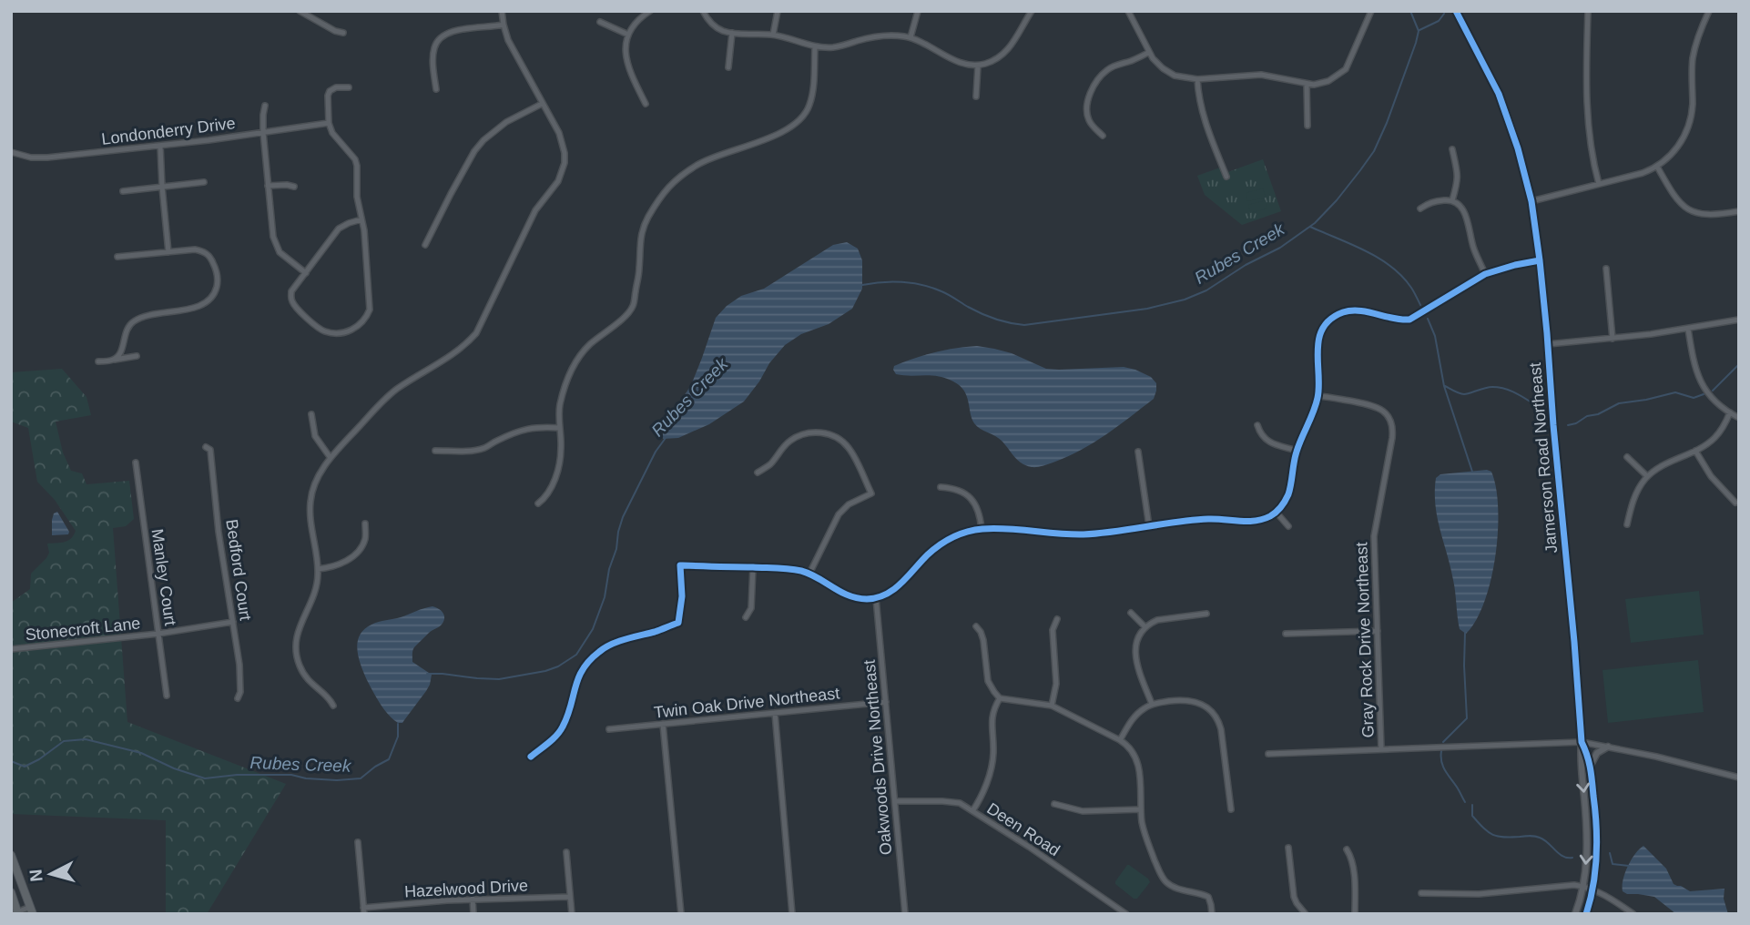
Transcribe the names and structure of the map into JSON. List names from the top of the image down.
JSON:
{
  "streets": {
    "street": [
      "Londonderry Drive",
      "Jamerson Road Northeast",
      "Bedford Court",
      "Manley Court",
      "Stonecroft Lane",
      "Gray Rock Drive Northeast",
      "Twin Oak Drive Northeast",
      "Oakwoods Drive Northeast",
      "Deen Road",
      "Hazelwood Drive"
    ]
  },
  "crossings": [
    ["Bedford Court", "Stonecroft Lane"],
    ["Manley Court", "Stonecroft Lane"],
    ["Twin Oak Drive Northeast", "Oakwoods Drive Northeast"],
    ["Oakwoods Drive Northeast", "Deen Road"]
  ],
  "water": ["Rubes Creek"],
  "north": "left"
}
